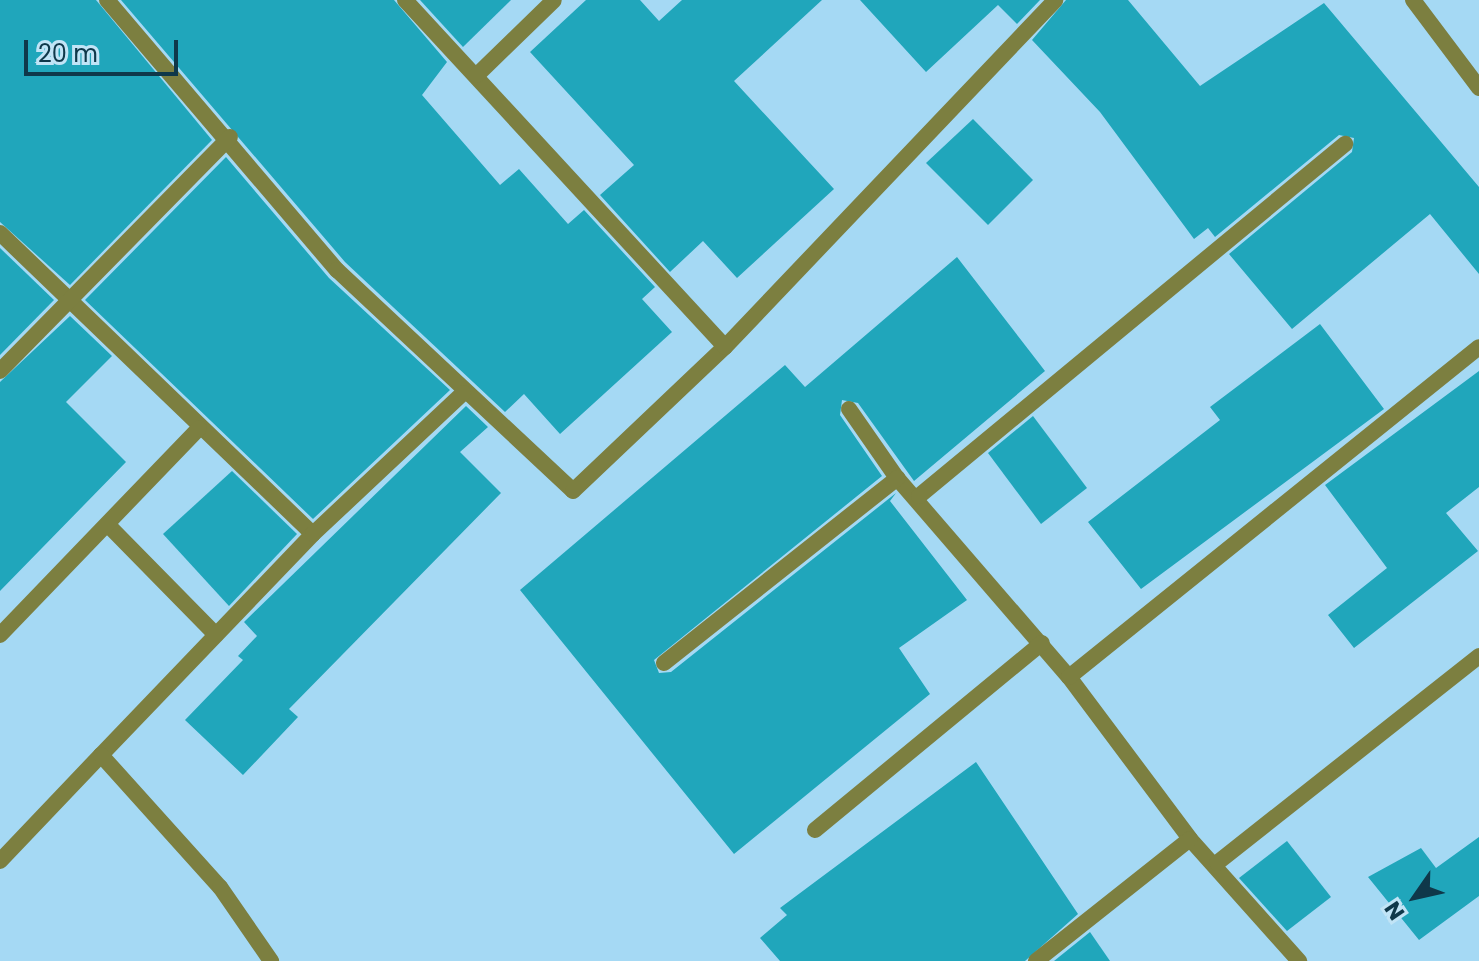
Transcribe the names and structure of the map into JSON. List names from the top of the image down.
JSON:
{
  "scale_bar": "20 m",
  "north": "bottom left"
}
